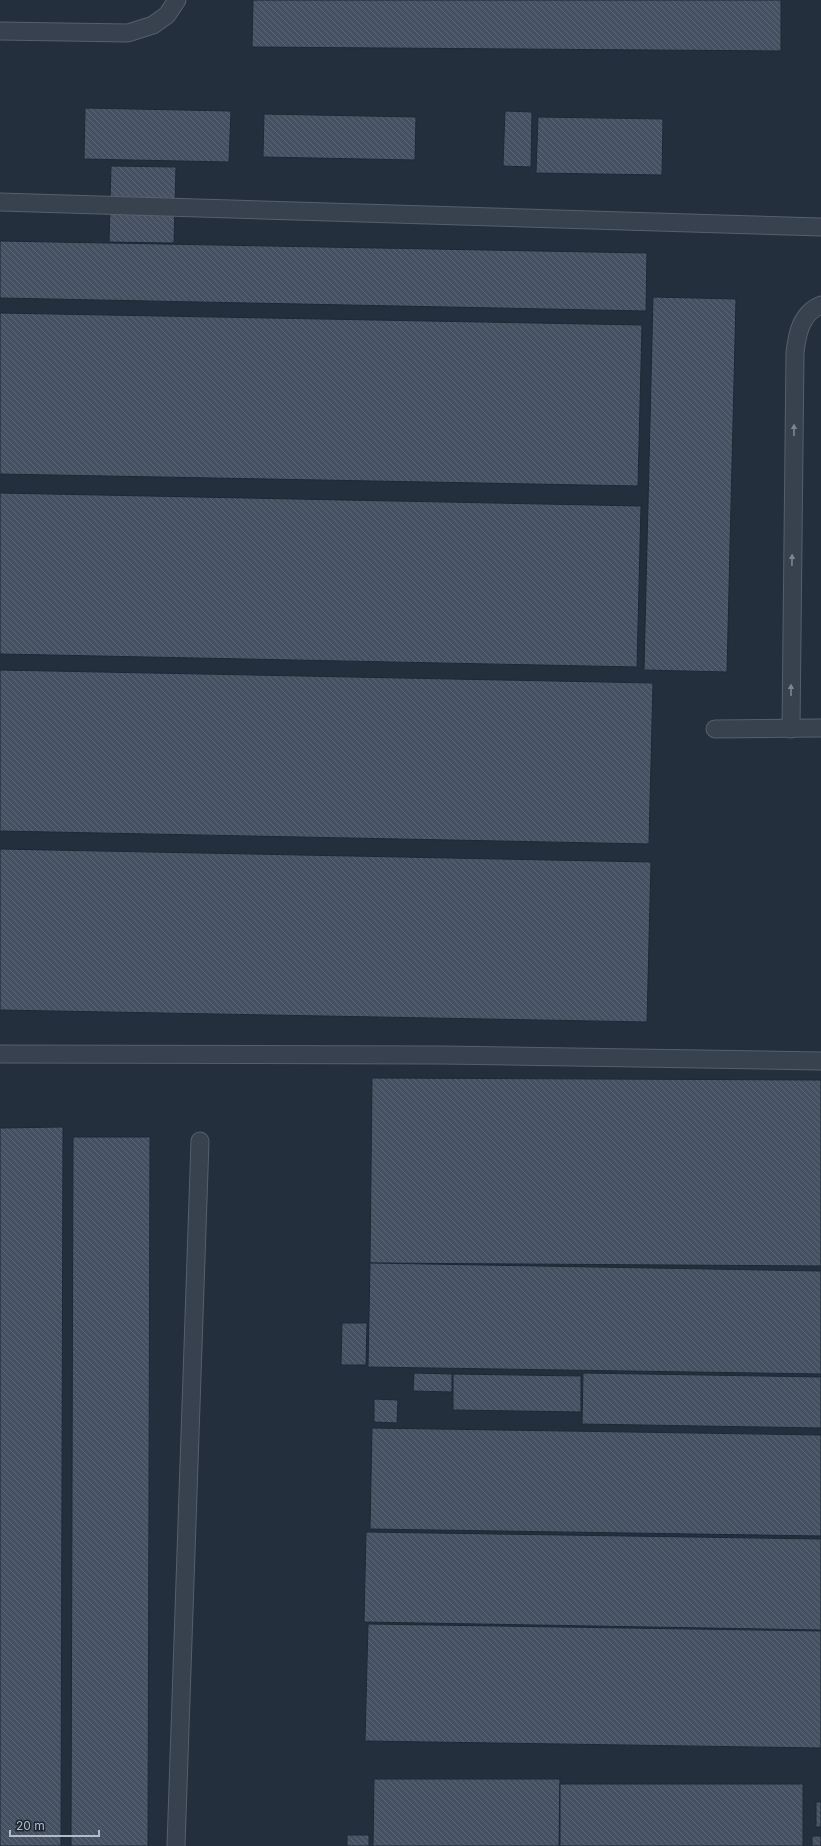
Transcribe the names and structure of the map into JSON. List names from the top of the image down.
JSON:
{
  "scale_bar": "20 m"
}
